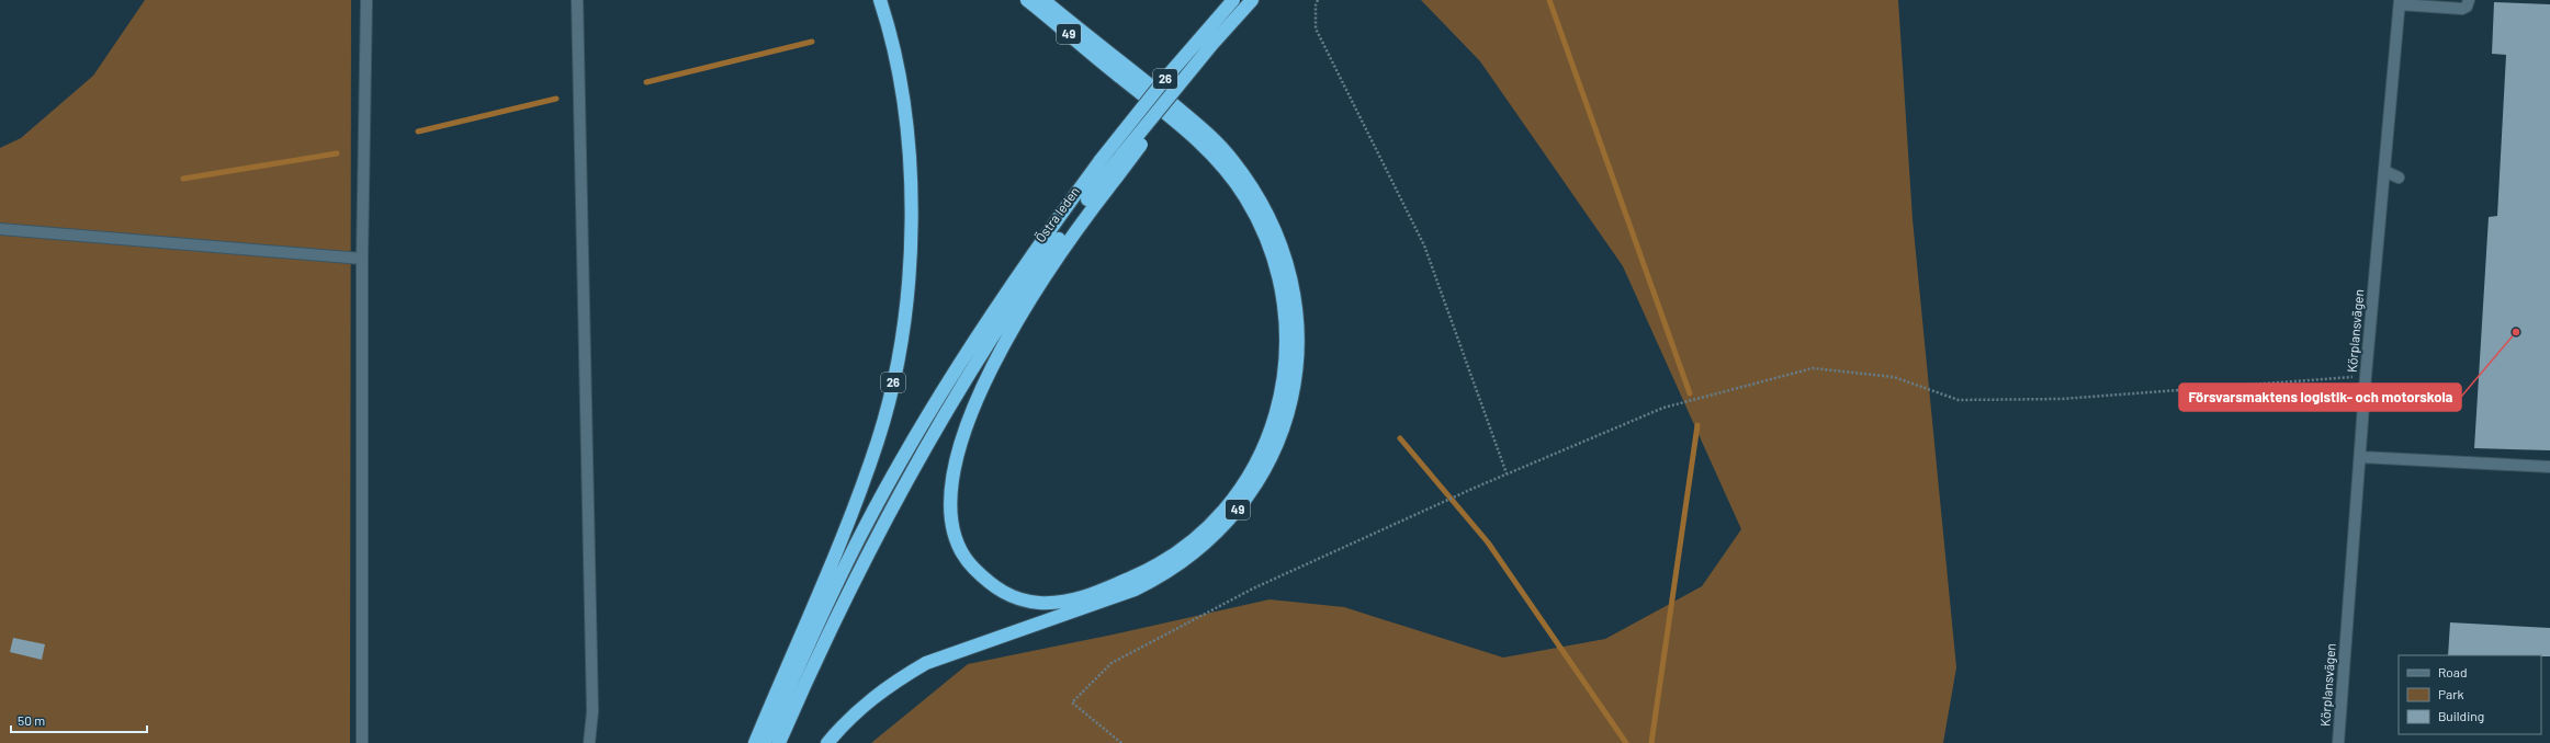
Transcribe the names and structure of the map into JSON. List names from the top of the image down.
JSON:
{
  "streets": {
    "highway": ["49", "26", "Östra leden"],
    "street": ["Körplansvägen"]
  },
  "crossings": [
    ["49", "26"],
    ["49", "Östra leden"],
    ["26", "Östra leden"]
  ],
  "places": ["Försvarsmaktens logistik- och motorskola"],
  "legend": ["Road", "Park", "Building"],
  "scale_bar": "50 m"
}
